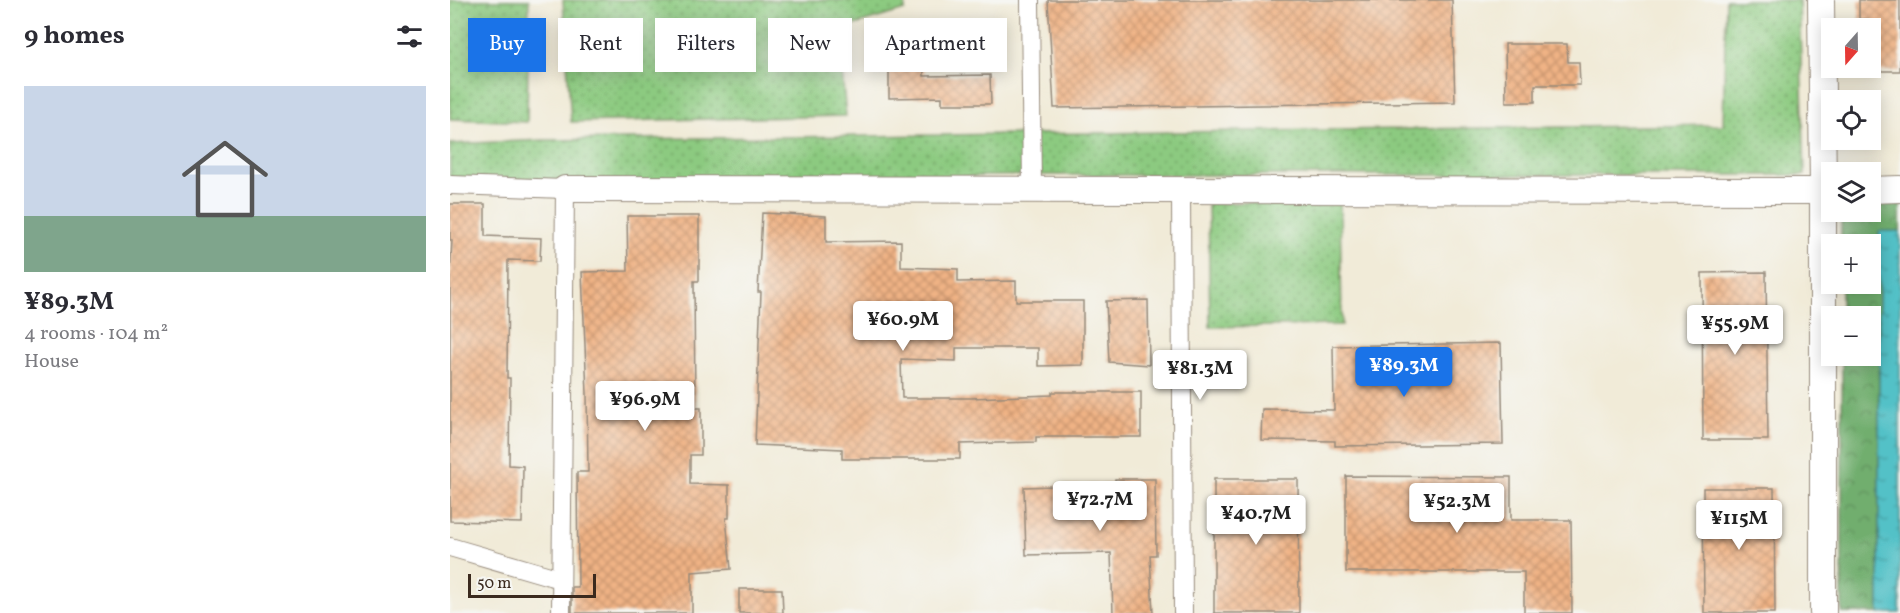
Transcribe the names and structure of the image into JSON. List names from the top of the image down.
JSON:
{
  "scale_bar": "50 m",
  "north": "bottom",
  "page": {
    "heading": "9 homes",
    "map_buttons": ["+", "−"],
    "chip": [
      "Buy",
      "Rent",
      "Filters",
      "New",
      "Apartment"
    ],
    "list": [
      {
        "name": "¥89.3M",
        "note": "4 rooms · 104 m² · House"
      }
    ],
    "price": [
      "¥60.9M",
      "¥55.9M",
      "¥89.3M",
      "¥81.3M",
      "¥96.9M",
      "¥72.7M",
      "¥52.3M",
      "¥40.7M",
      "¥115M"
    ],
    "scale": "50 m"
  }
}
